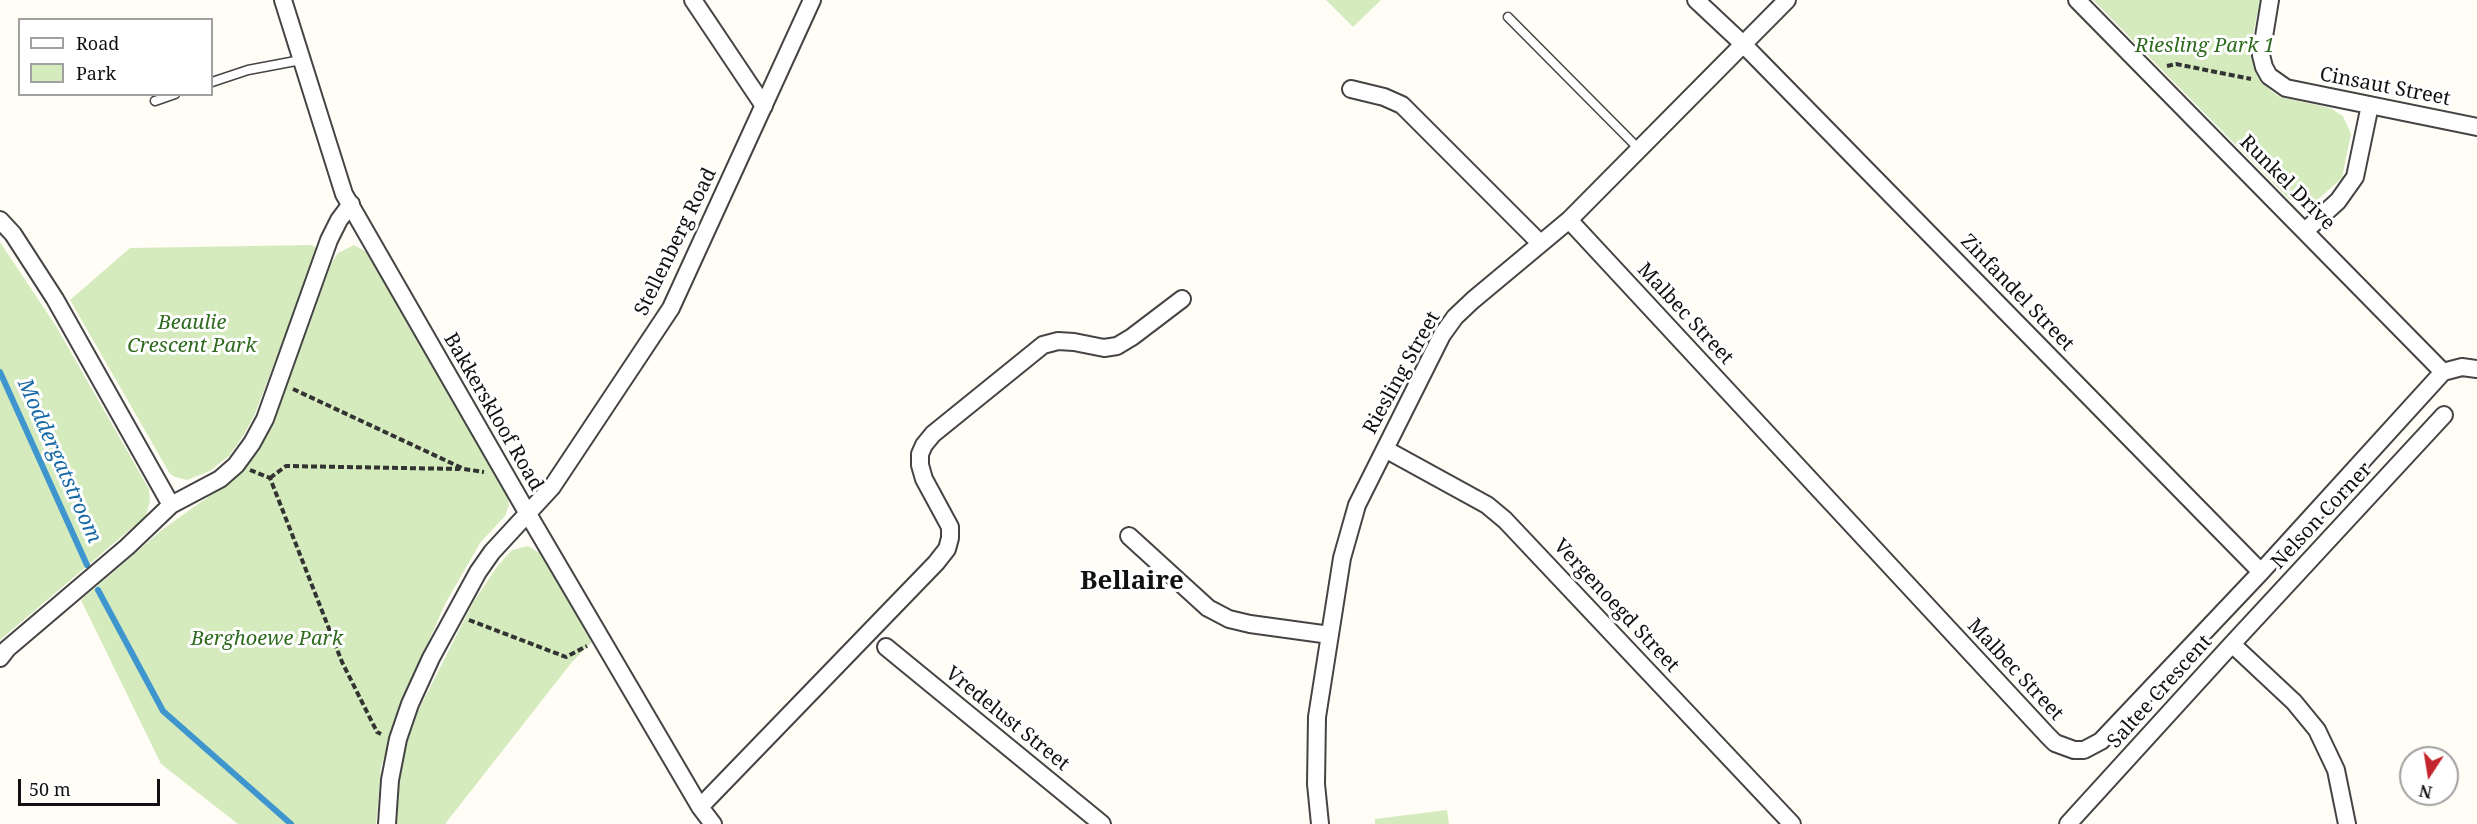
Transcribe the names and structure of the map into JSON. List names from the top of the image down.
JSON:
{
  "streets": {
    "street": [
      "Cinsaut Street",
      "Runkel Drive",
      "Stellenberg Road",
      "Zinfandel Street",
      "Malbec Street",
      "Riesling Street",
      "Bakkerskloof Road",
      "Nelson Corner",
      "Vergenoegd Street",
      "Saltee Crescent",
      "Vredelust Street"
    ]
  },
  "crossings": [
    ["Runkel Drive", "Malbec Street"],
    ["Stellenberg Road", "Bakkerskloof Road"],
    ["Zinfandel Street", "Malbec Street"],
    ["Zinfandel Street", "Riesling Street"],
    ["Malbec Street", "Riesling Street"],
    ["Riesling Street", "Vergenoegd Street"],
    ["Nelson Corner", "Saltee Crescent"]
  ],
  "districts": ["Bellaire"],
  "water": ["Moddergatstroom"],
  "parks": ["Riesling Park 1", "Beaulie Crescent Park", "Berghoewe Park"],
  "legend": ["Road", "Park"],
  "scale_bar": "50 m",
  "north": "bottom"
}
